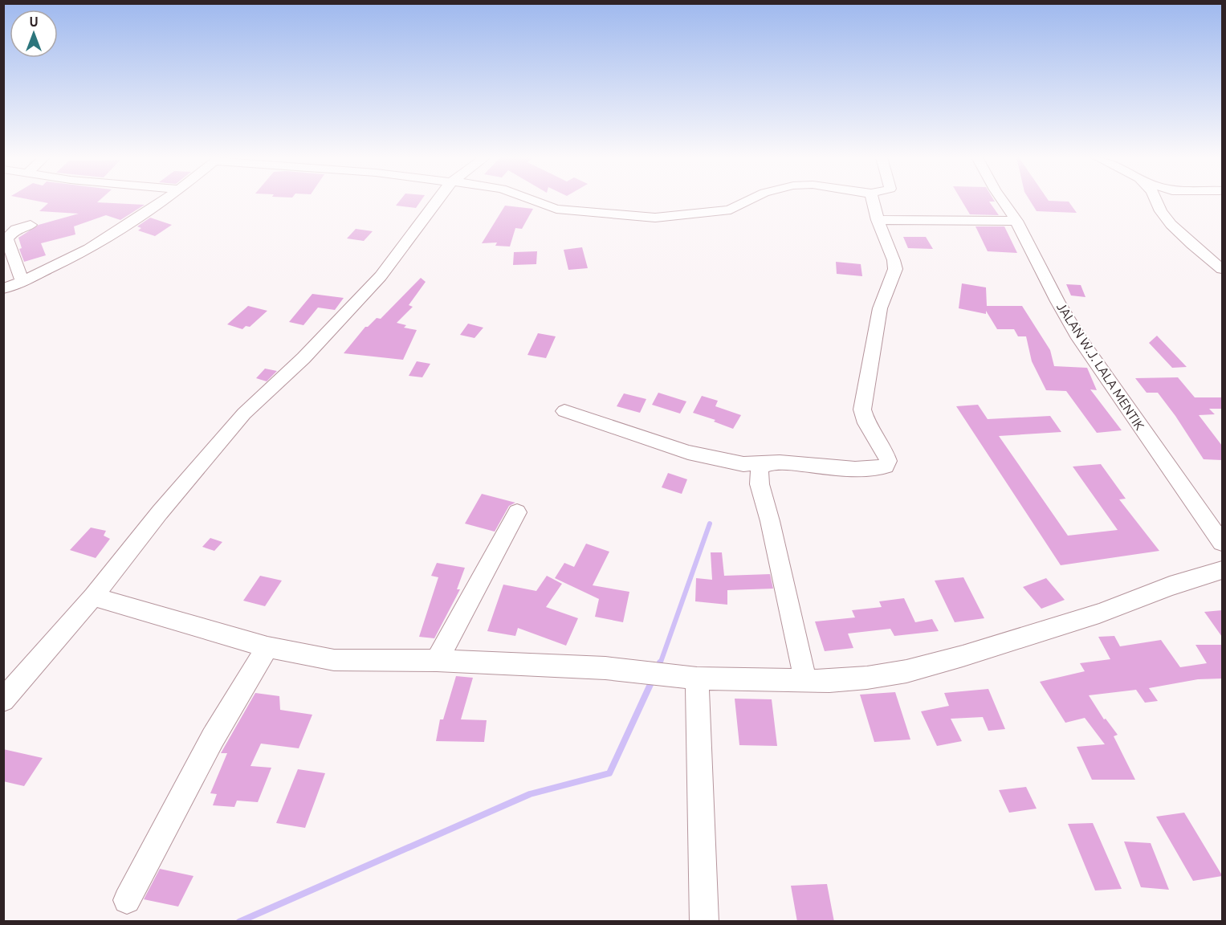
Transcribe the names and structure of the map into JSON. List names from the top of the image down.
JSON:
{
  "streets": {
    "street": ["JALAN W.J. LALA MENTIK"]
  },
  "north": "top"
}
